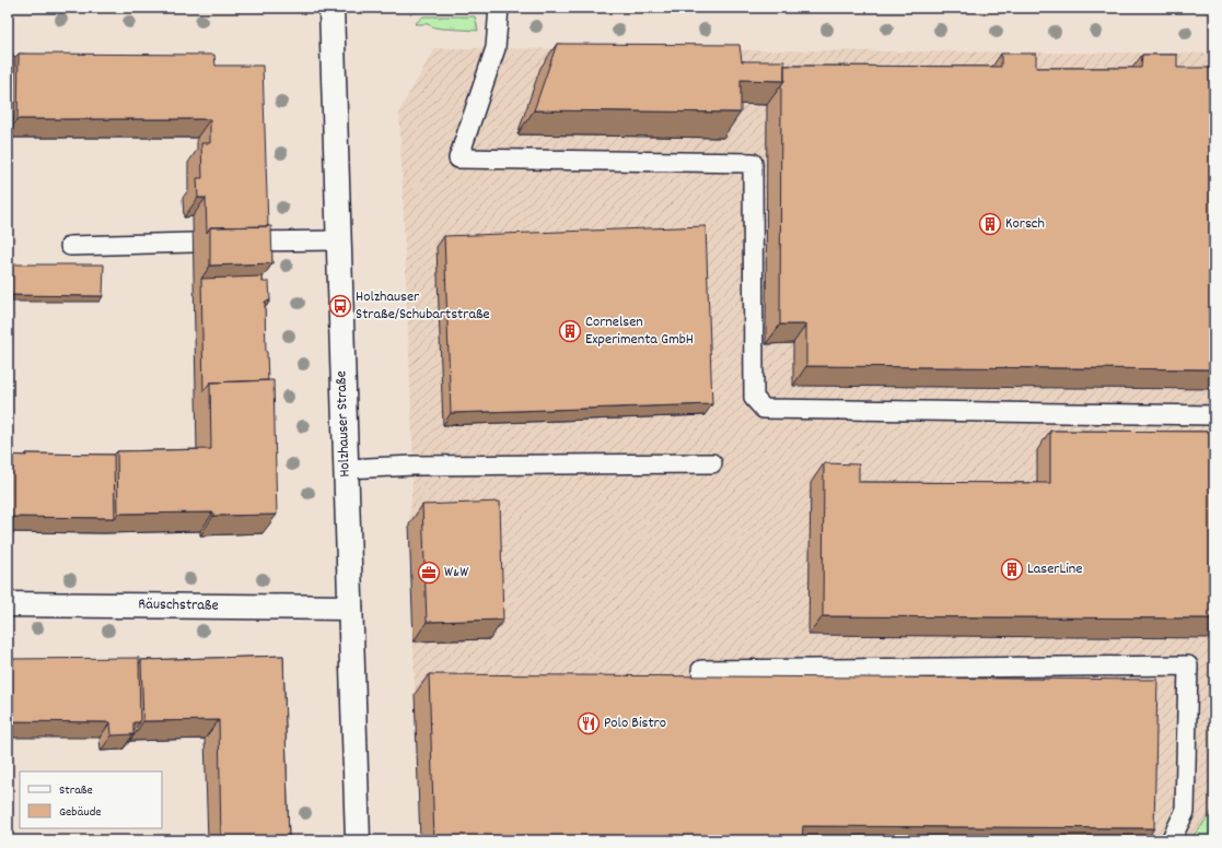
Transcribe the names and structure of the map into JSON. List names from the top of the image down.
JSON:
{
  "streets": {
    "main road": ["Holzhauser Straße", "Räuschstraße"]
  },
  "crossings": [
    ["Holzhauser Straße", "Räuschstraße"]
  ],
  "places": {
    "building": ["Korsch", "Cornelsen Experimenta GmbH", "LaserLine"],
    "bus stop": ["Holzhauser Straße/Schubartstraße"],
    "office": ["W&W"],
    "restaurant": ["Polo Bistro"]
  },
  "legend": ["Straße", "Gebäude"]
}
